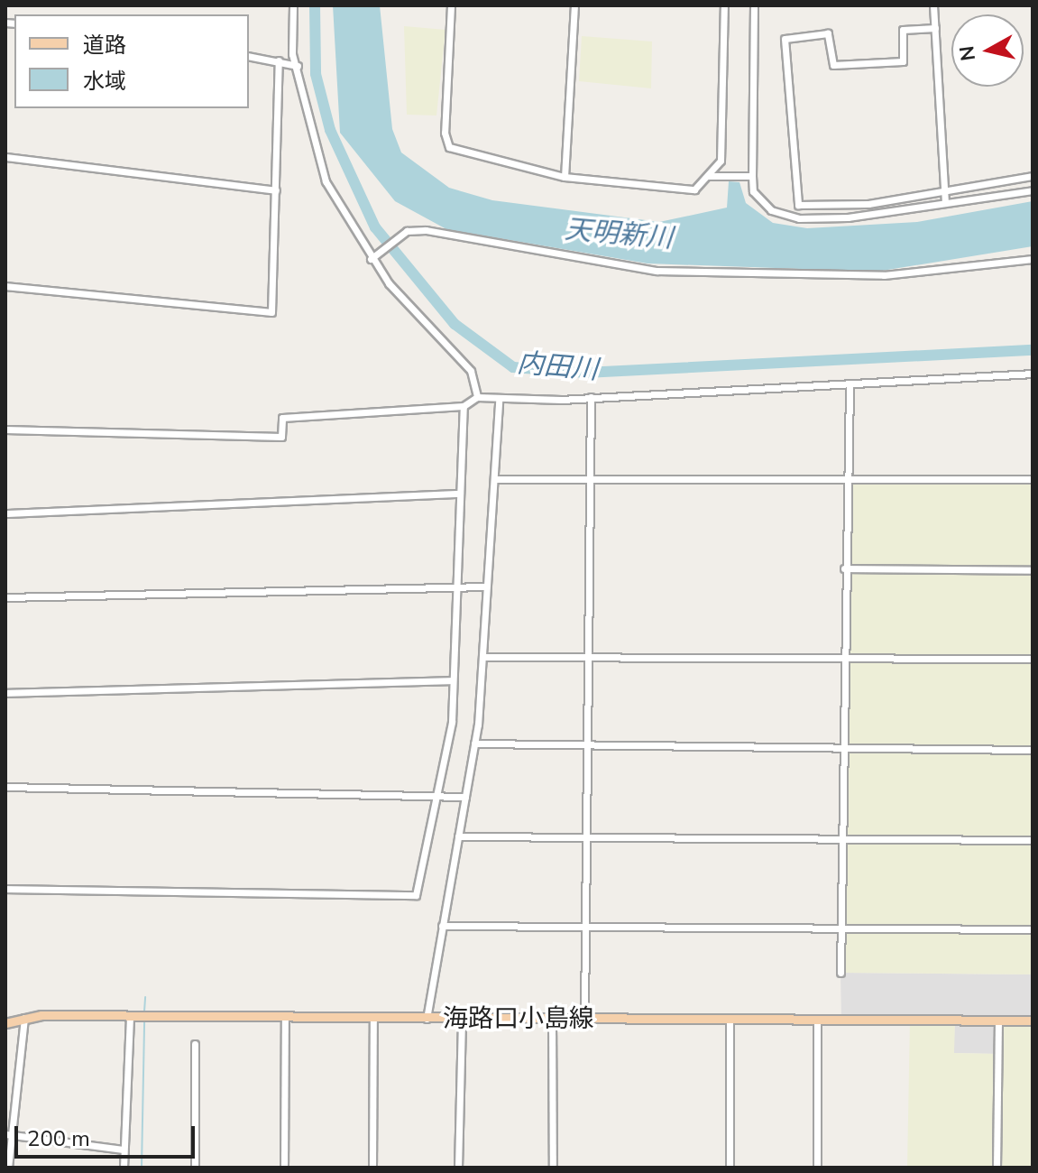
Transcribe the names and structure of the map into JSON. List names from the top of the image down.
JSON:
{
  "streets": {
    "main road": ["海路口小島線"]
  },
  "water": ["天明新川", "内田川"],
  "legend": ["道路", "水域"],
  "scale_bar": "200 m",
  "north": "left"
}
